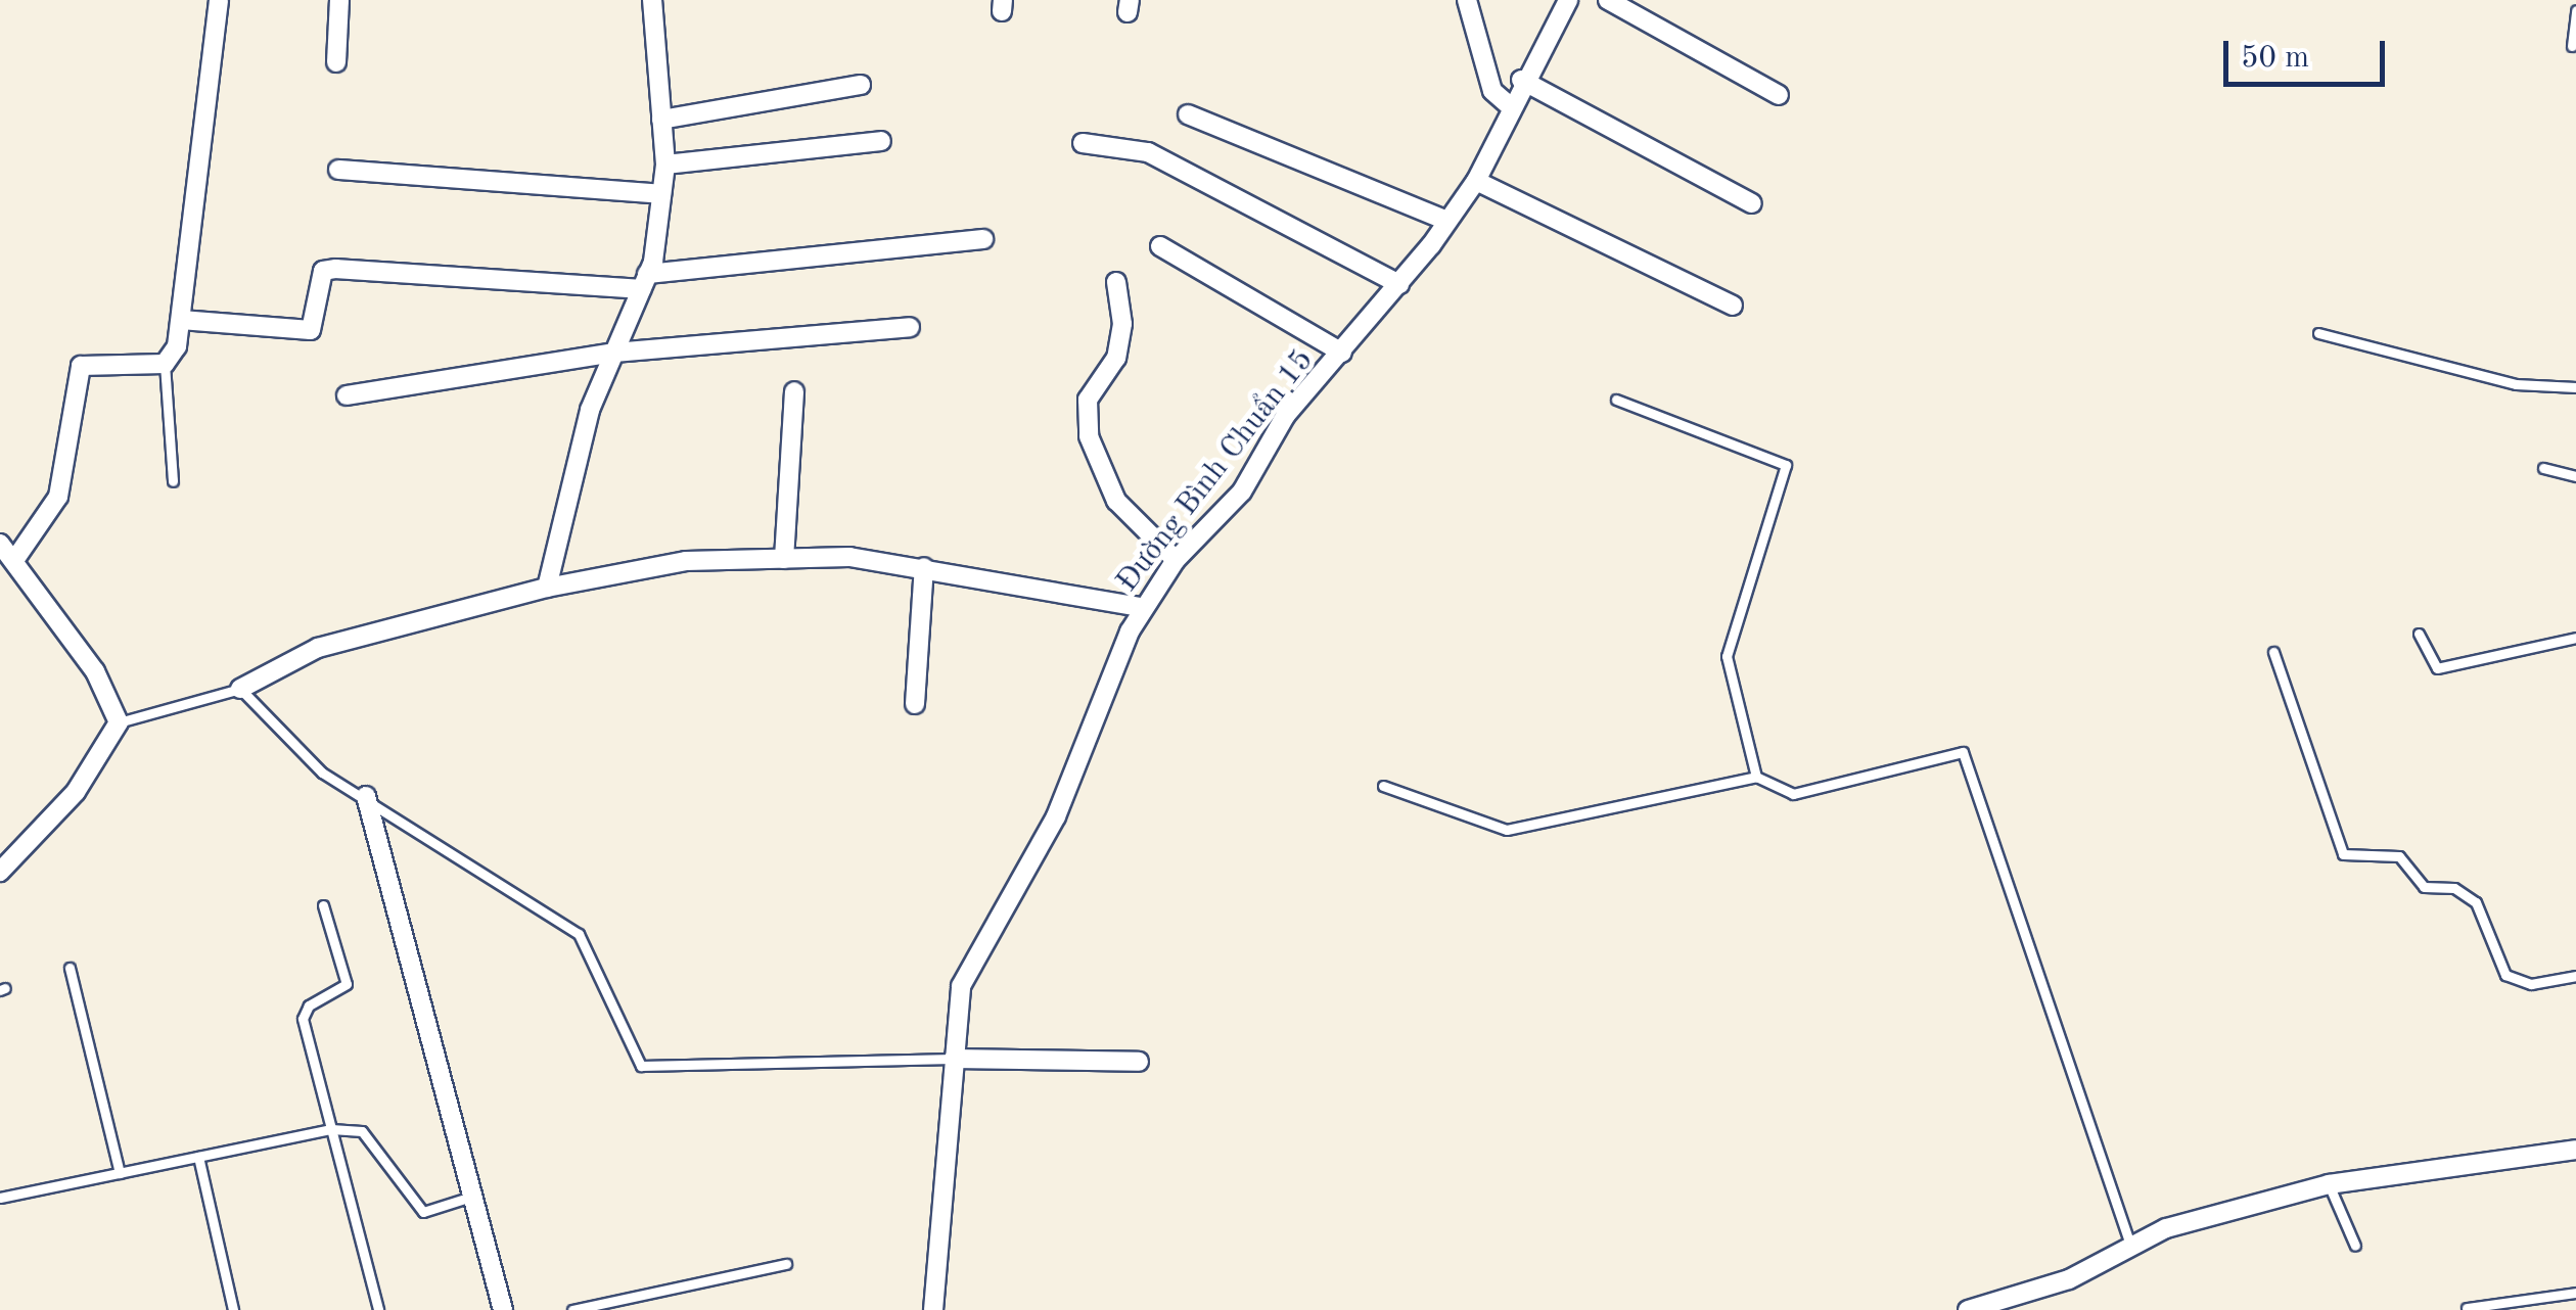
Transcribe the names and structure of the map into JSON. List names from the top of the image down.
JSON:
{
  "streets": {
    "street": ["Đường Bình Chuẩn 15"]
  },
  "scale_bar": "50 m"
}
